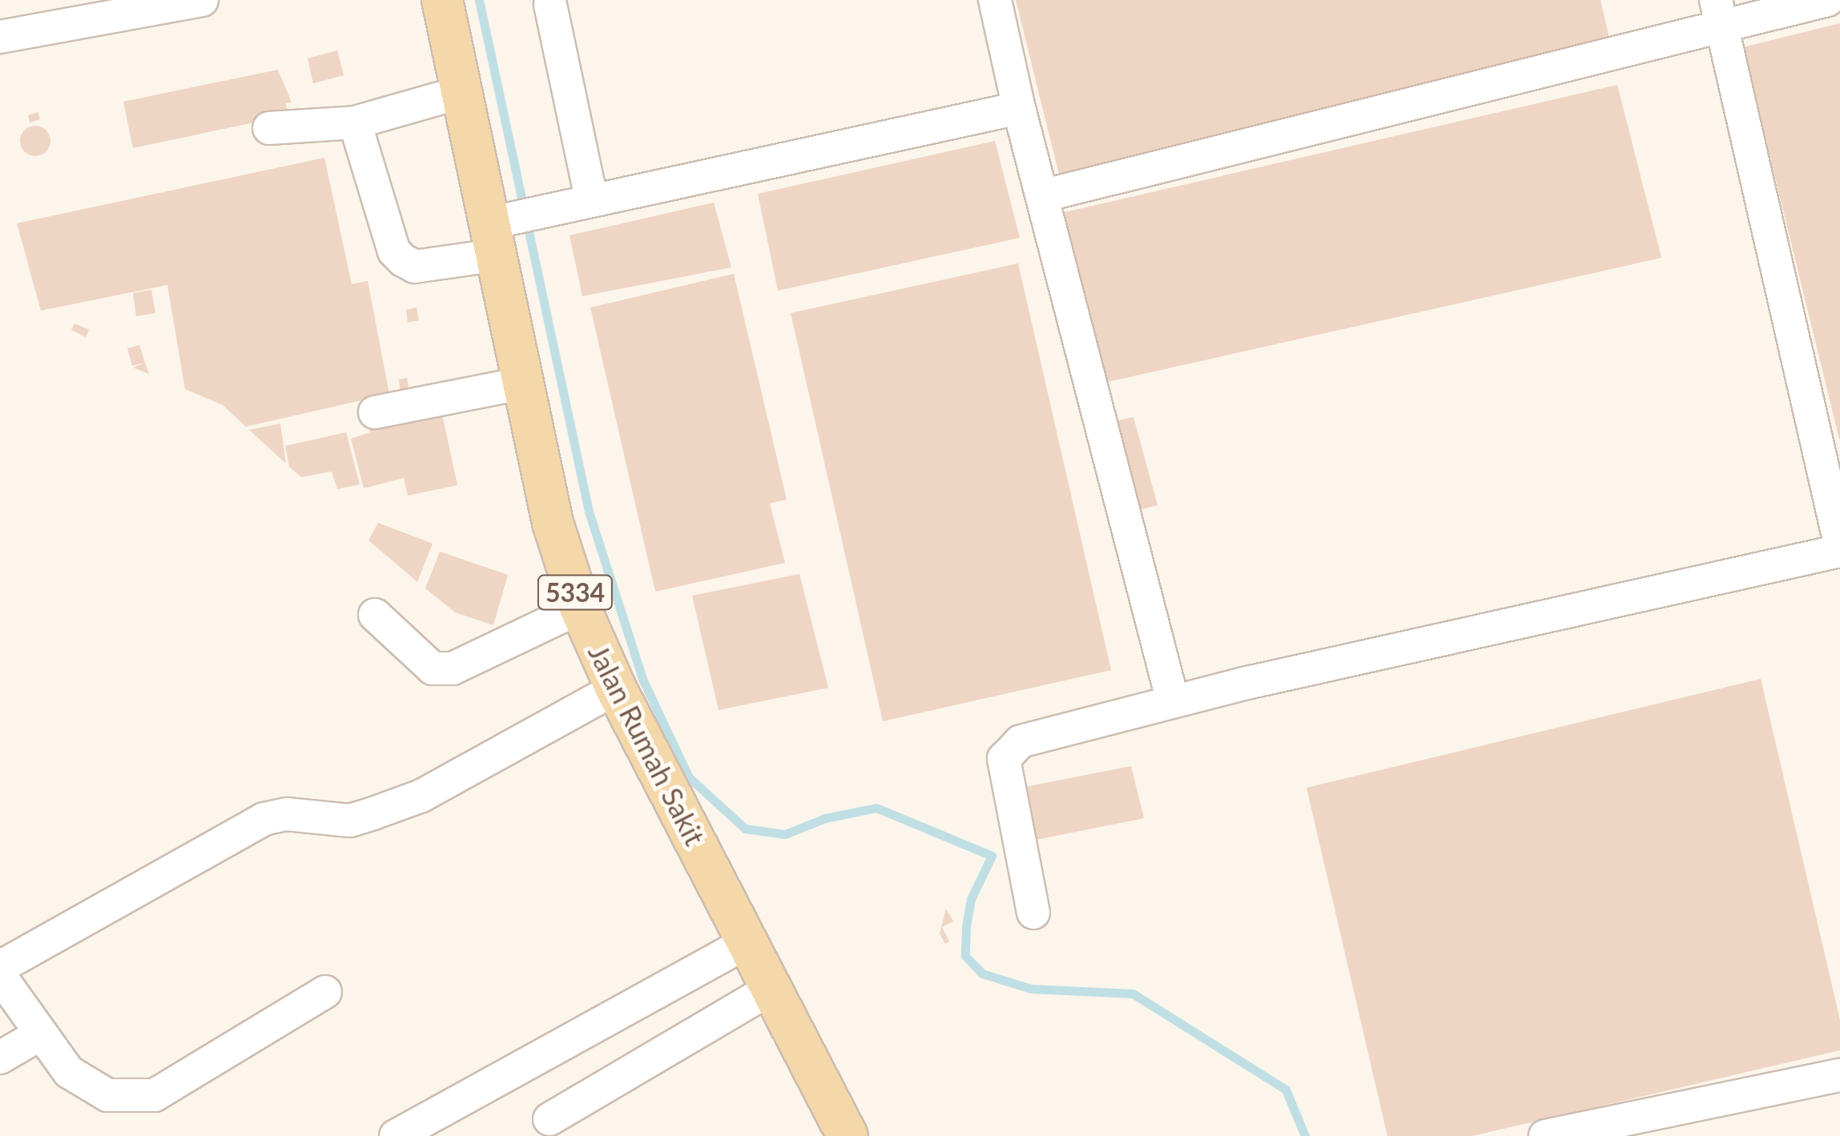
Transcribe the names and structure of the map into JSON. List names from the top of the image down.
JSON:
{
  "streets": {
    "main road": ["5334", "Jalan Rumah Sakit"]
  }
}
